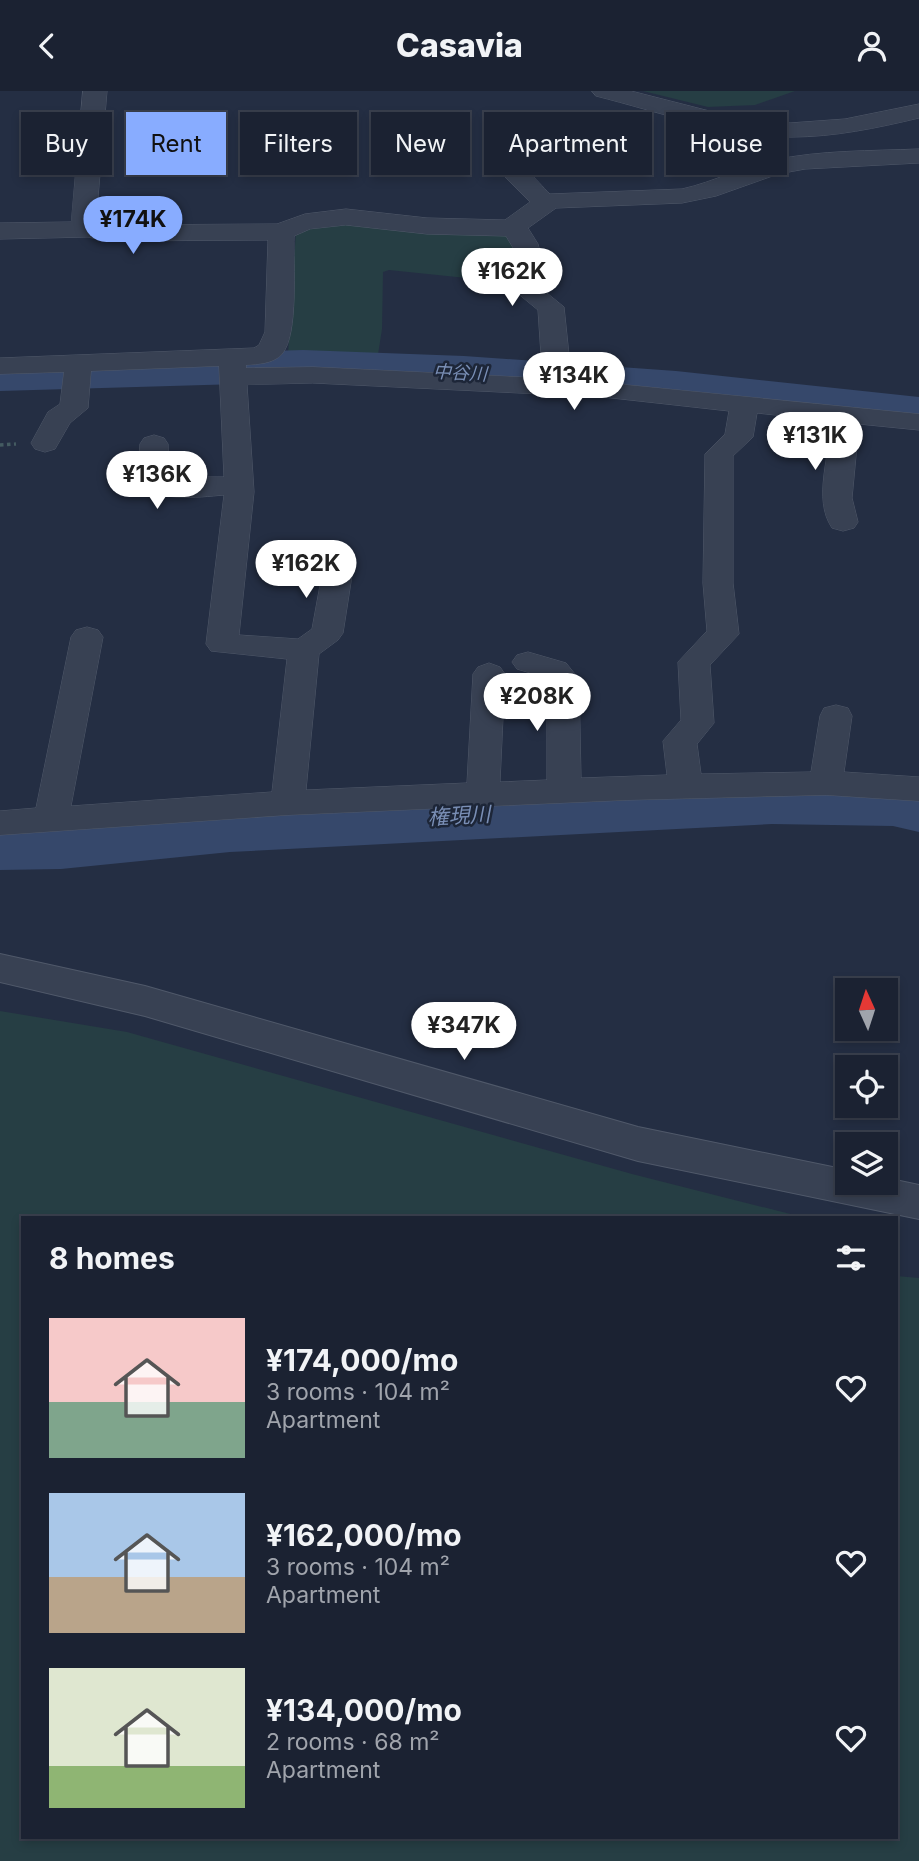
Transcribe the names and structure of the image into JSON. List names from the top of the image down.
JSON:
{
  "water": ["中谷川", "権現川"],
  "north": "top",
  "page": {
    "header": "Casavia",
    "chip": [
      "Buy",
      "Rent",
      "Filters",
      "New",
      "Apartment",
      "House"
    ],
    "price": [
      "¥174K",
      "¥162K",
      "¥134K",
      "¥131K",
      "¥136K",
      "¥162K",
      "¥208K",
      "¥347K"
    ],
    "heading": "8 homes",
    "list": [
      {
        "name": "¥174,000/mo",
        "note": "3 rooms · 104 m² · Apartment"
      },
      {
        "name": "¥162,000/mo",
        "note": "3 rooms · 104 m² · Apartment"
      },
      {
        "name": "¥134,000/mo",
        "note": "2 rooms · 68 m² · Apartment"
      }
    ]
  }
}
